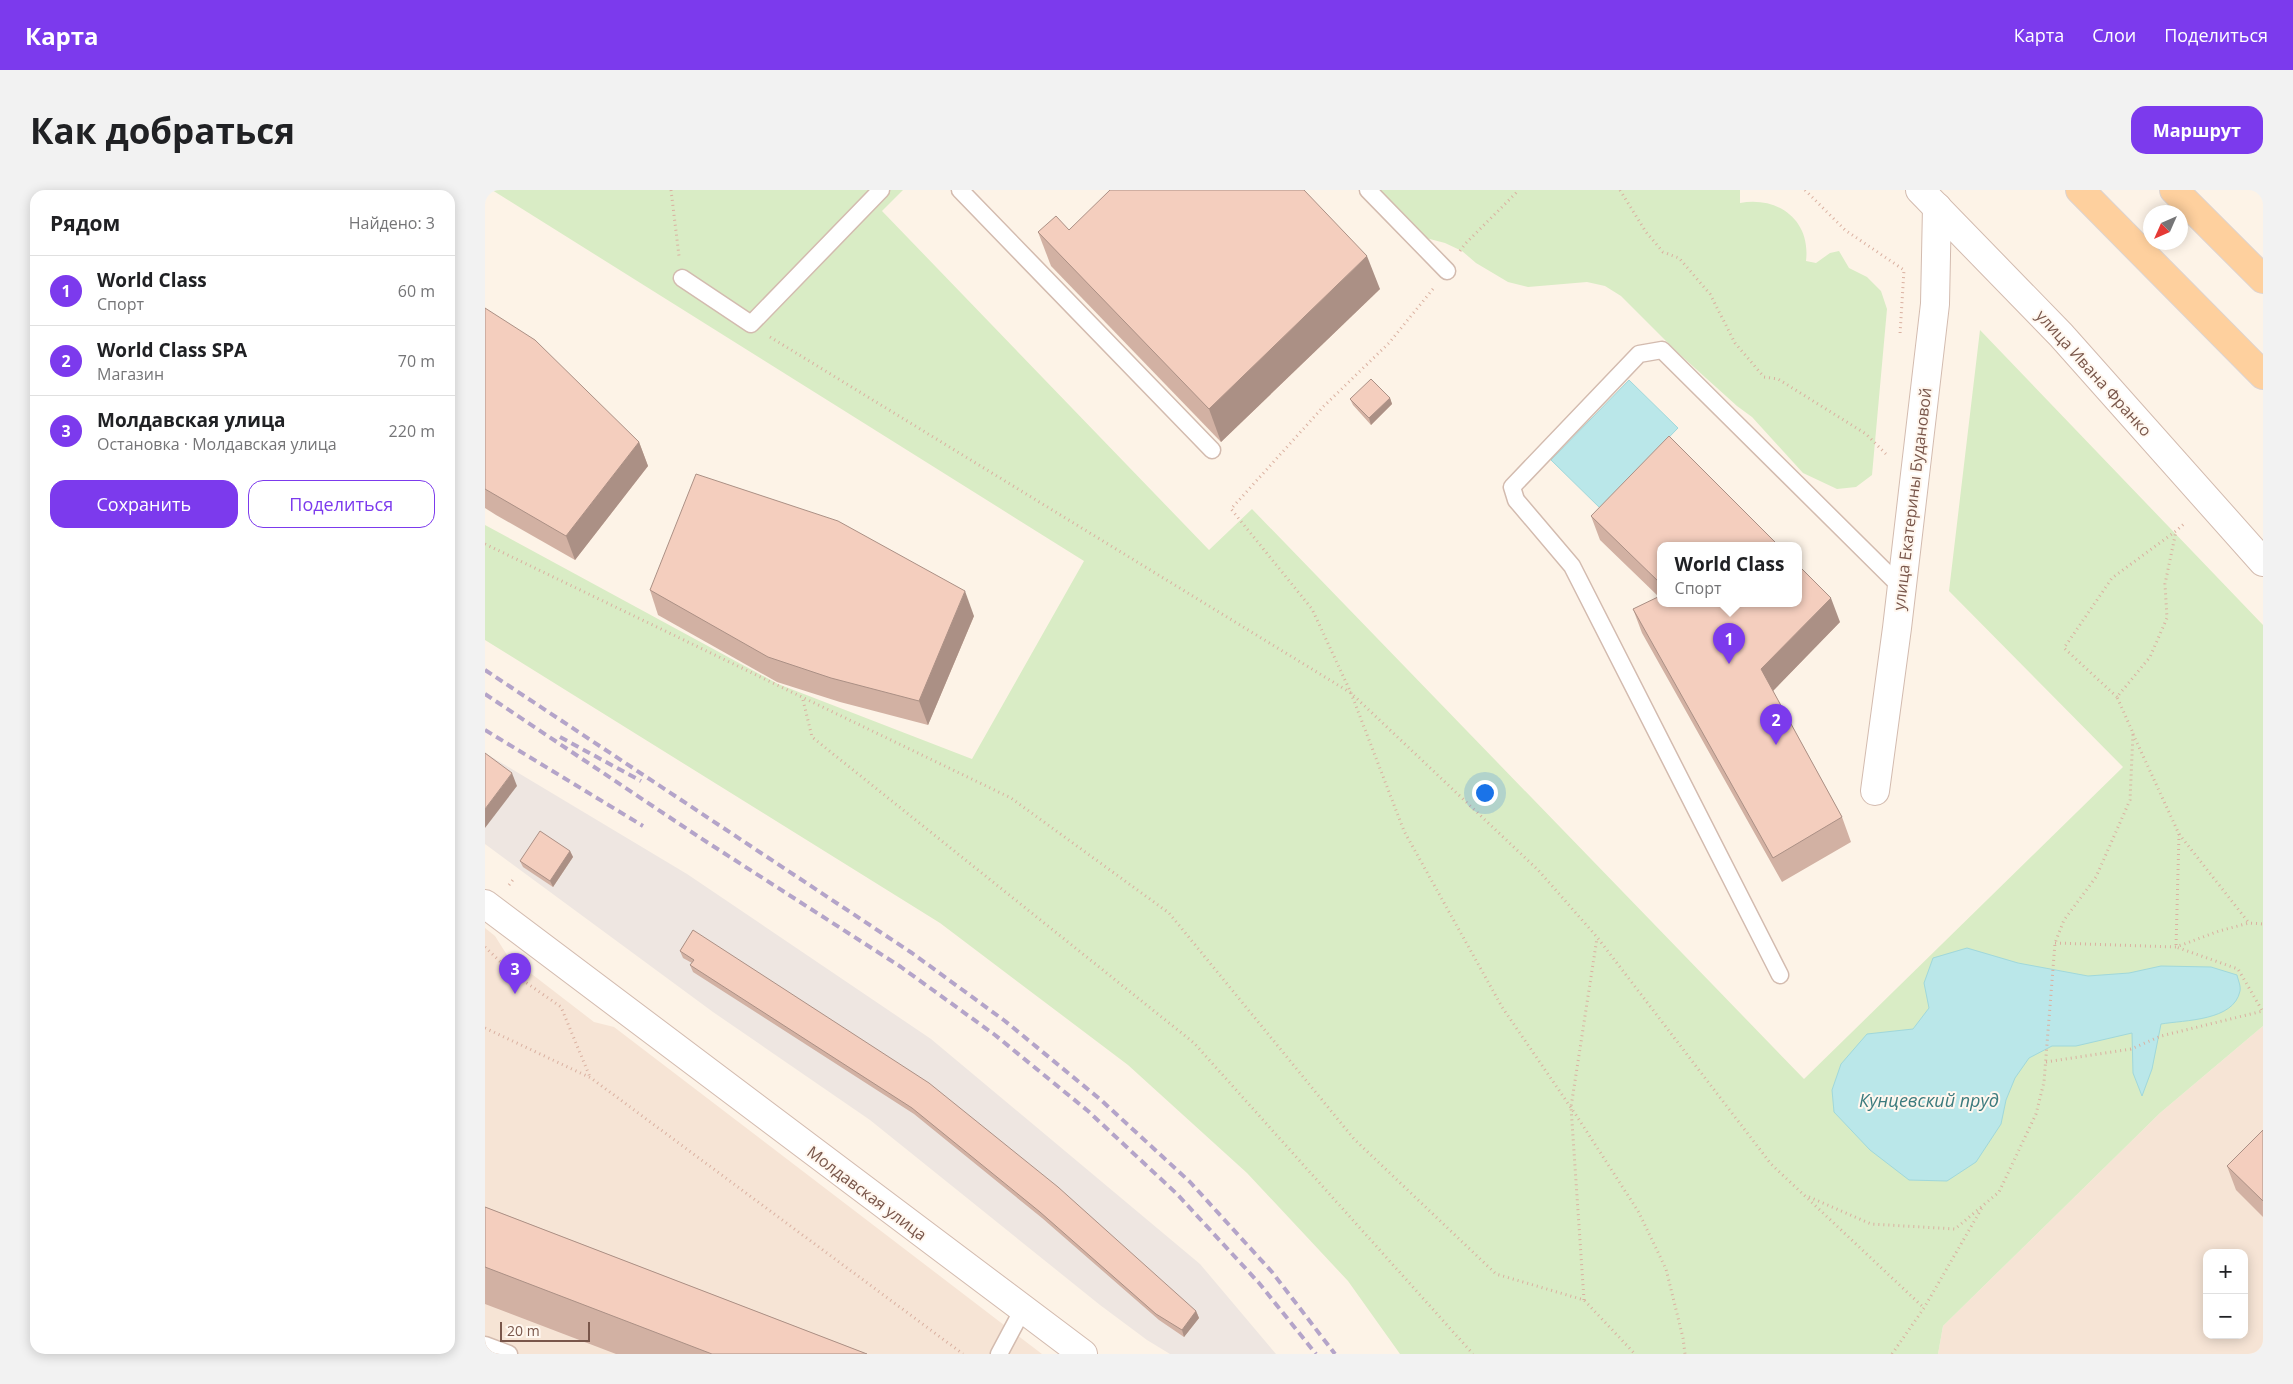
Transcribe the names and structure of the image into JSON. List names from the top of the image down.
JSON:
{
  "streets": {
    "street": ["улица Ивана Франко", "улица Екатерины Будановой", "Молдавская улица"]
  },
  "crossings": [
    ["улица Ивана Франко", "улица Екатерины Будановой"]
  ],
  "water": ["Кунцевский пруд"],
  "scale_bar": "20 m",
  "north": "bottom left",
  "page": {
    "header": "Карта",
    "nav": ["Карта", "Слои", "Поделиться"],
    "buttons": [
      "Маршрут",
      ["Сохранить", "Поделиться"]
    ],
    "title": "Как добраться",
    "heading": ["Рядом", "Найдено: 3"],
    "list": [
      {
        "mark": "1",
        "name": "World Class",
        "note": "Спорт",
        "value": "60 m"
      },
      {
        "mark": "2",
        "name": "World Class SPA",
        "note": "Магазин",
        "value": "70 m"
      },
      {
        "mark": "3",
        "name": "Молдавская улица",
        "note": "Остановка · Молдавская улица",
        "value": "220 m"
      }
    ],
    "popup": ["World Class", "Спорт"],
    "pins": ["1", "2", "3"],
    "map_buttons": ["+", "−"],
    "scale": "20 m"
  }
}
